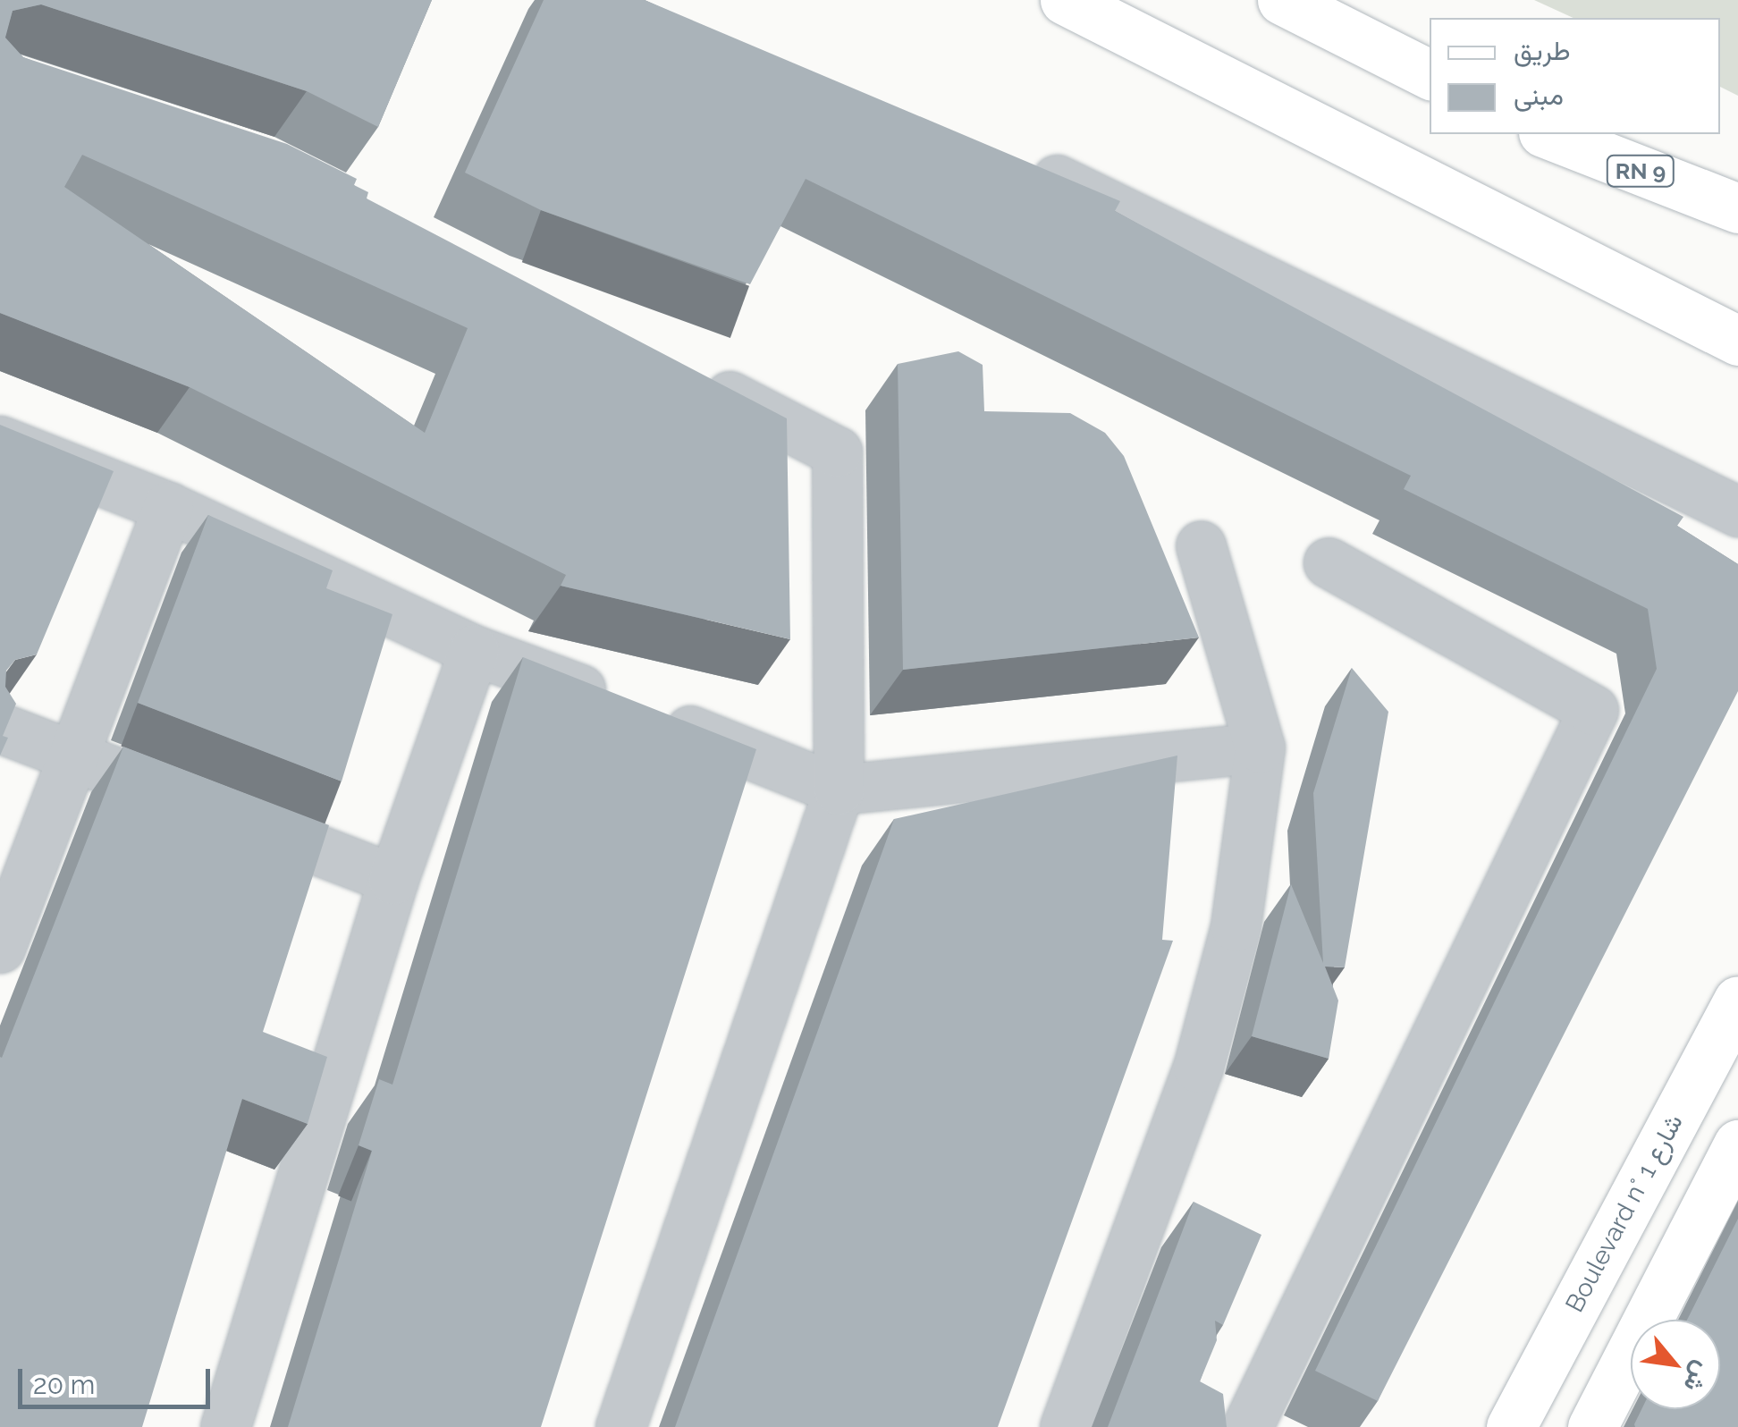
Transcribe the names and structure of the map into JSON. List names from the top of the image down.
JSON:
{
  "streets": {
    "main road": ["RN 9", "Boulevard n° شارع 1"]
  },
  "legend": ["طريق", "مبنى"],
  "scale_bar": "20 m",
  "north": "bottom right"
}
